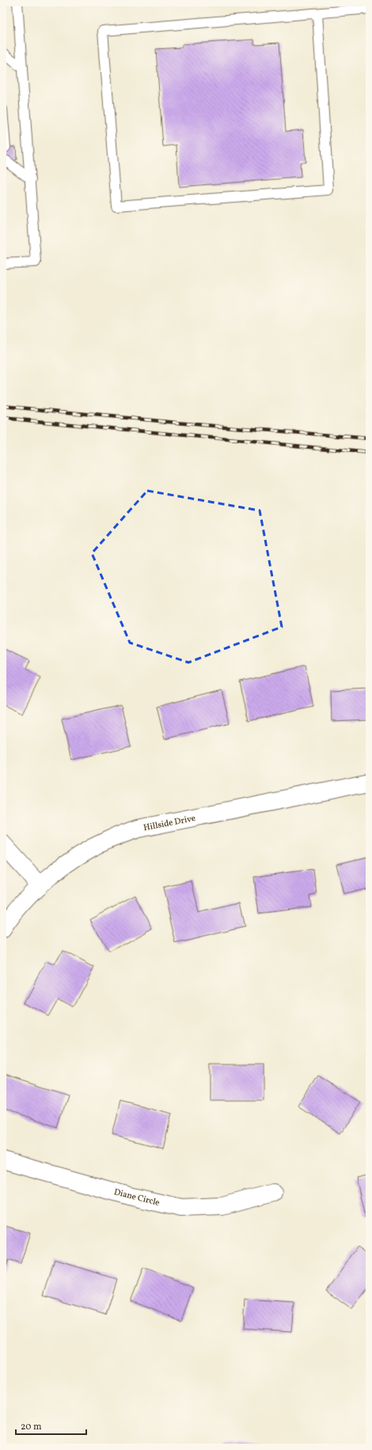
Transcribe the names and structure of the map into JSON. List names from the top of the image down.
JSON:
{
  "streets": {
    "street": ["Hillside Drive", "Diane Circle"]
  },
  "scale_bar": "20 m"
}
